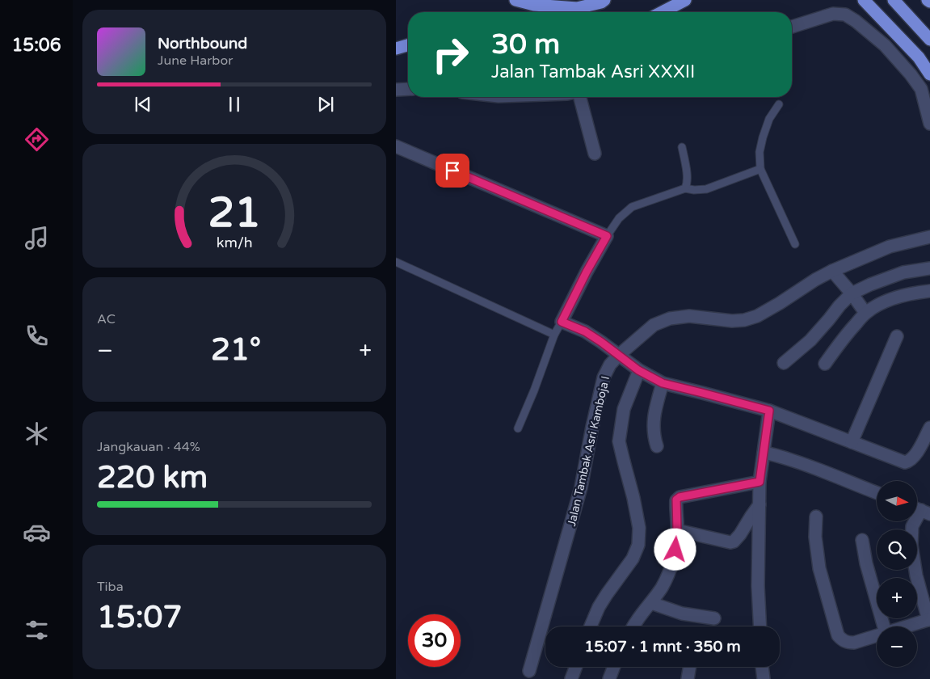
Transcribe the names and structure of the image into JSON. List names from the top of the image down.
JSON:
{
  "streets": {
    "street": ["Jalan Tambak Asri Kamboja I"]
  },
  "north": "right",
  "page": {
    "tabs": "15:06",
    "turn": ["30 m", "Jalan Tambak Asri XXXII"],
    "song": ["Northbound", "June Harbor"],
    "tile": [
      "AC",
      ["Jangkauan · 44%", "220 km"],
      ["Tiba", "15:07"]
    ],
    "heat": ["−", "21°", "+"],
    "map_buttons": ["+", "−"],
    "limit": "30",
    "trip": "15:07 · 1 mnt · 350 m",
    "gauge": ["21", "km/h"]
  }
}
